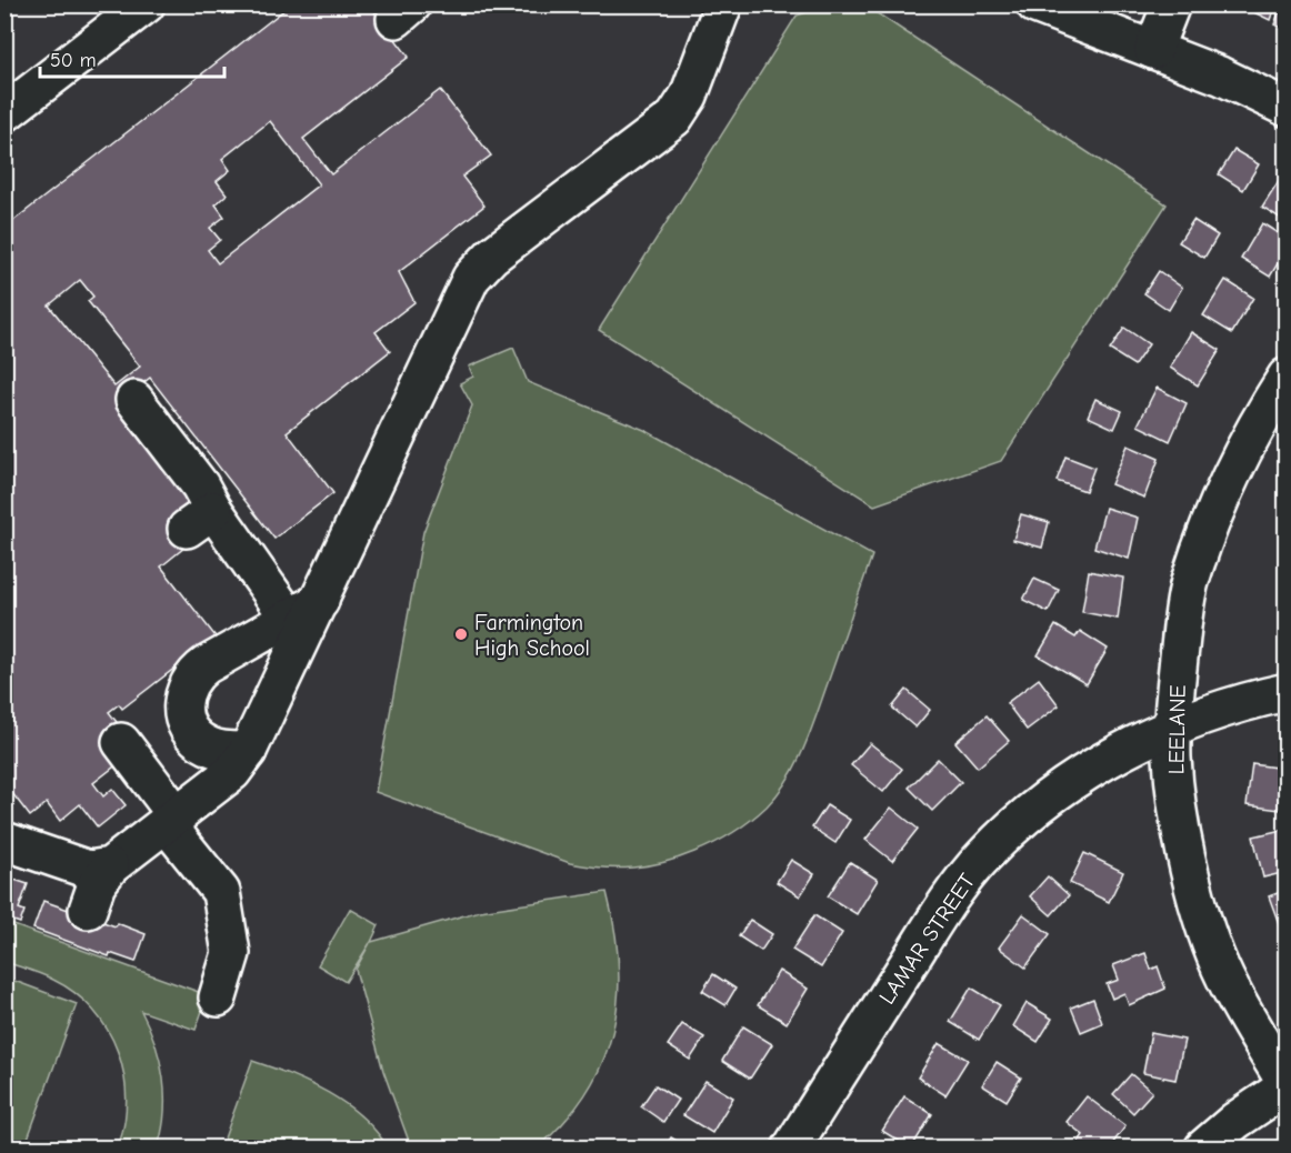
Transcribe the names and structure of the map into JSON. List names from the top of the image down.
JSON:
{
  "streets": {
    "street": ["LEELANE", "LAMAR STREET"]
  },
  "crossings": [
    ["LEELANE", "LAMAR STREET"]
  ],
  "places": ["Farmington High School"],
  "scale_bar": "50 m"
}
